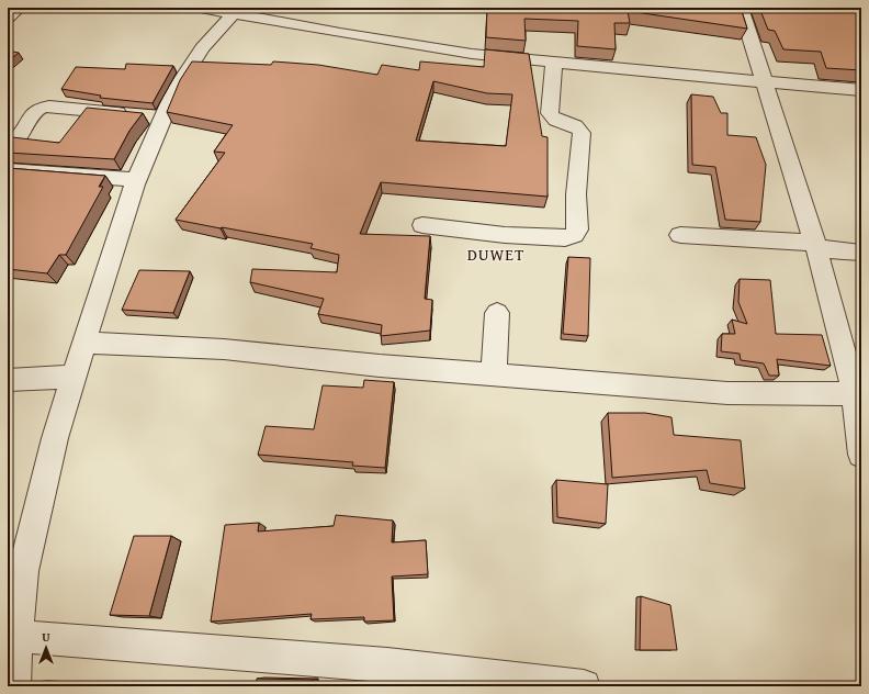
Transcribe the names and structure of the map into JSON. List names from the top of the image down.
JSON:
{
  "districts": ["DUWET"],
  "north": "top"
}
